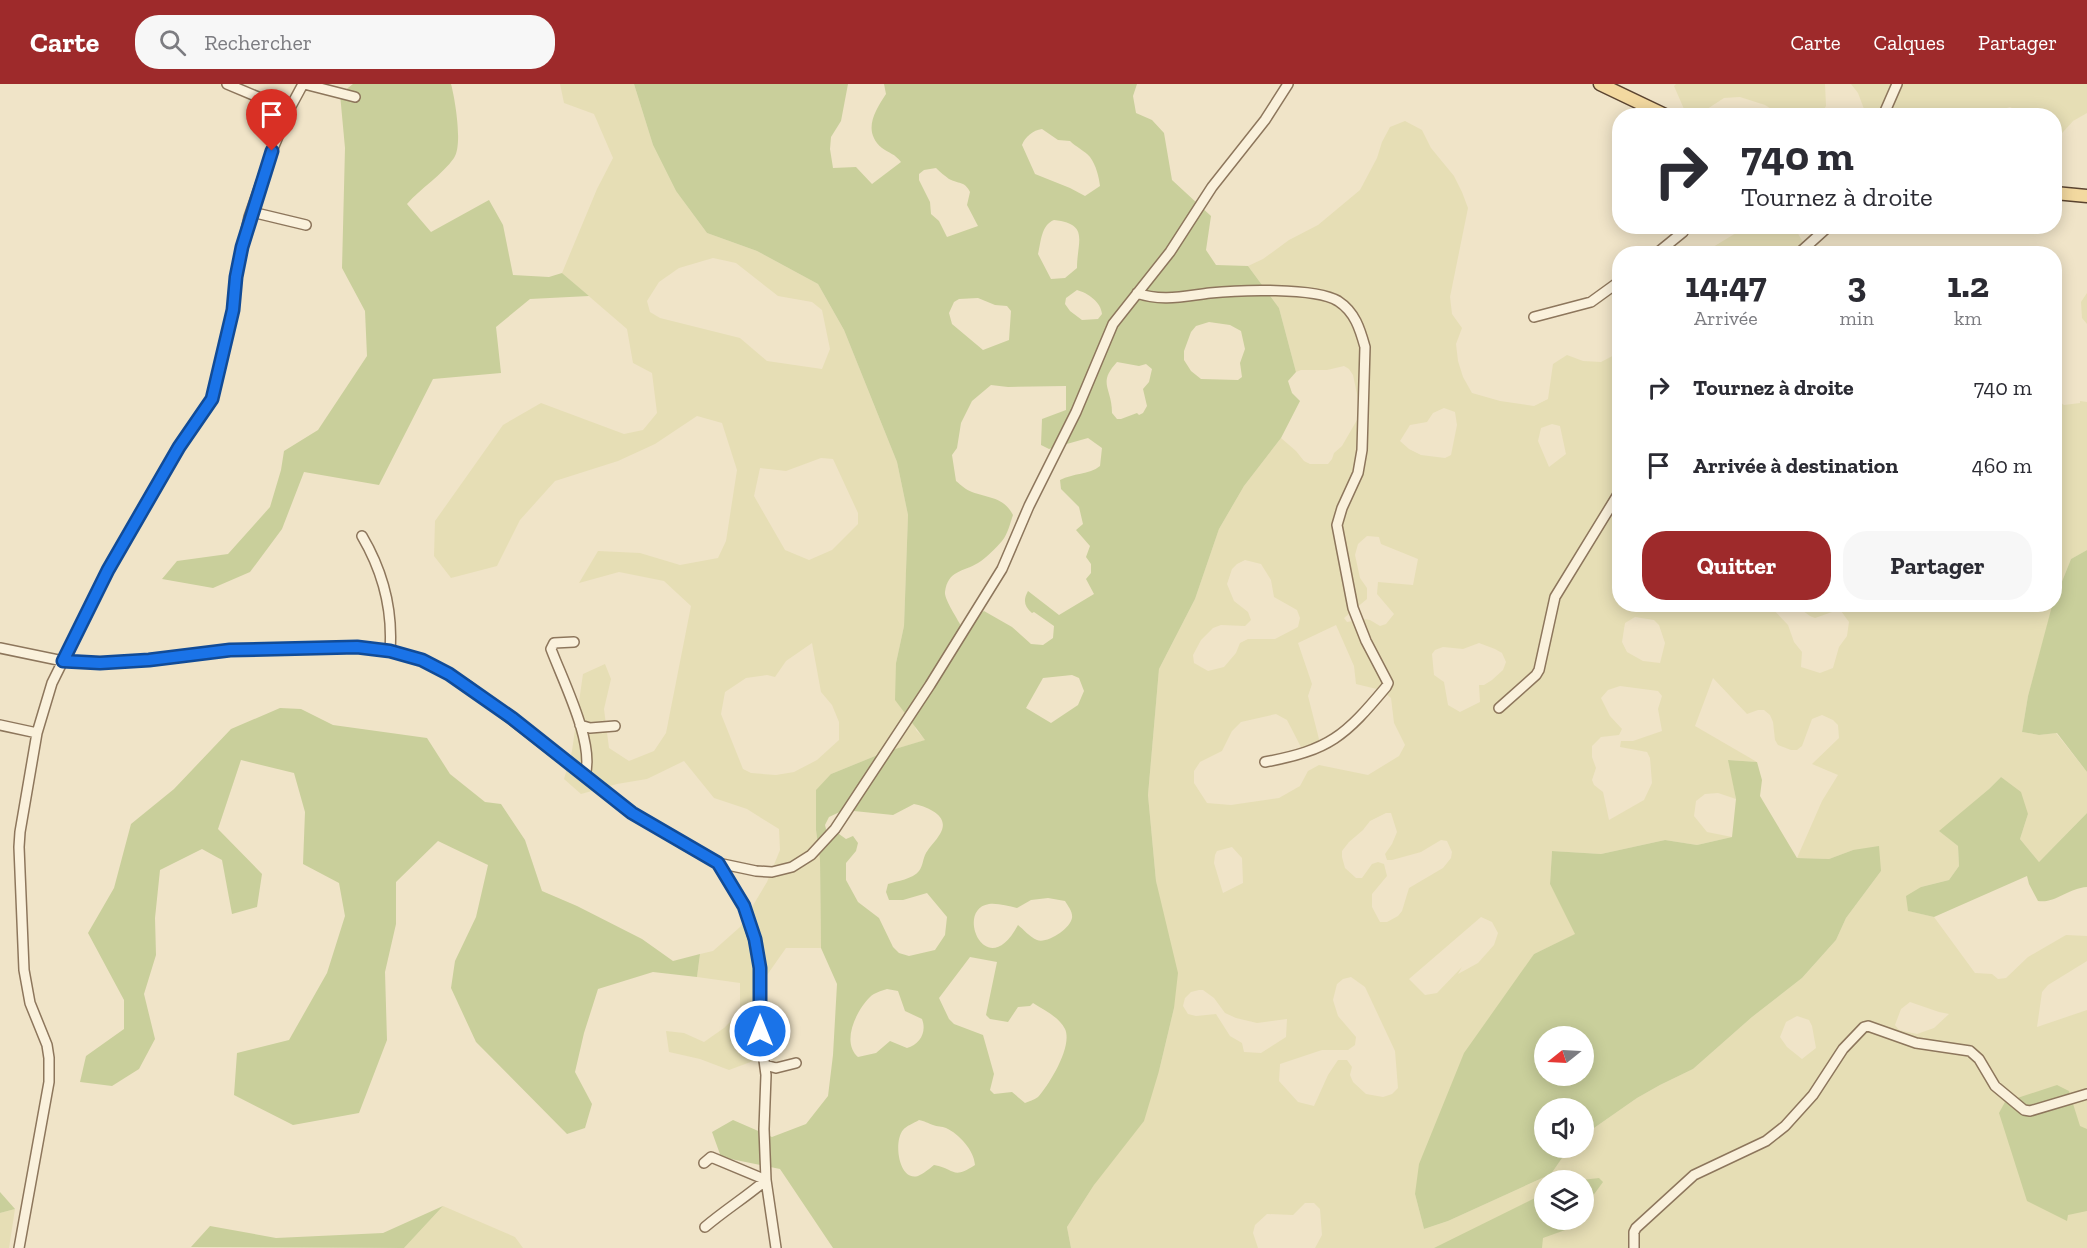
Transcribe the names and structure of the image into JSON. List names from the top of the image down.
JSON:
{
  "north": "left",
  "page": {
    "header": "Carte",
    "search": "Rechercher",
    "nav": ["Carte", "Calques", "Partager"],
    "turn": ["740 m", "Tournez à droite"],
    "eta": [
      "14:47",
      "Arrivée",
      "3",
      "min",
      "1.2",
      "km"
    ],
    "list": [
      {
        "name": "Tournez à droite",
        "value": "740 m"
      },
      {
        "name": "Arrivée à destination",
        "value": "460 m"
      }
    ],
    "buttons": ["Quitter", "Partager"]
  }
}
